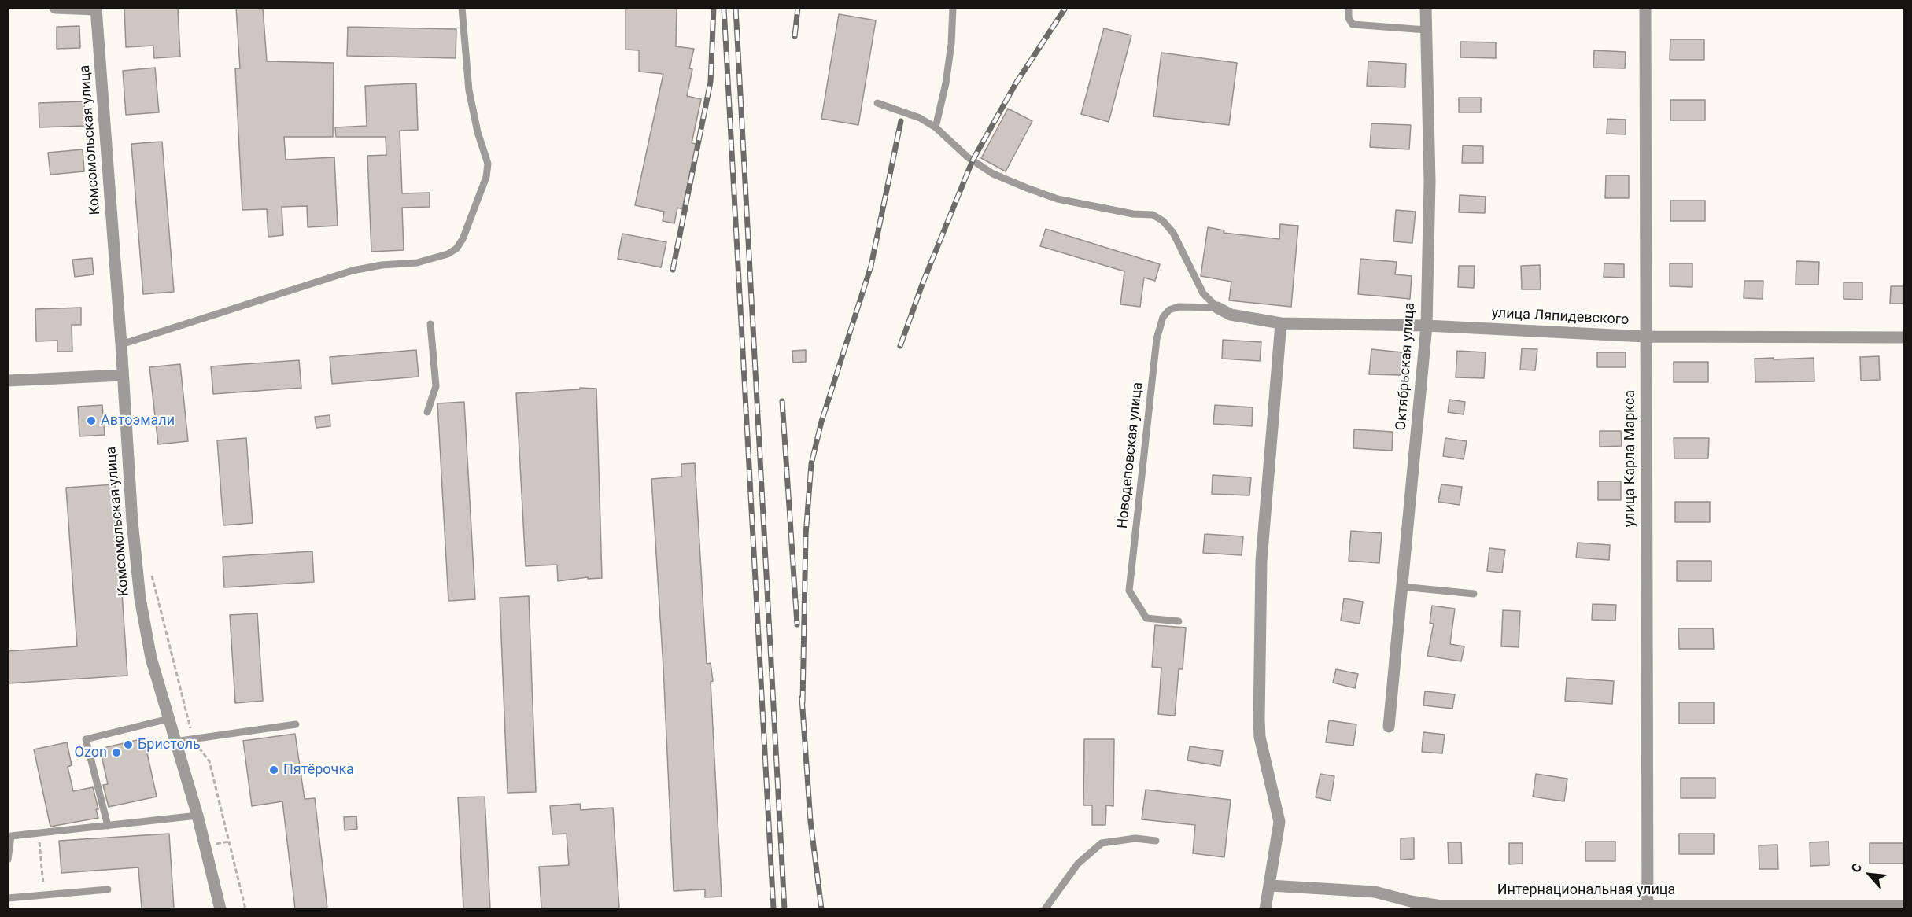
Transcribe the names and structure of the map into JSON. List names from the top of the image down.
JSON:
{
  "streets": {
    "street": [
      "Комсомольская улица",
      "улица Ляпидевского",
      "Октябрьская улица",
      "улица Карла Маркса",
      "Интернациональная улица"
    ],
    "lane": ["Новодеповская улица"]
  },
  "crossings": [
    ["улица Ляпидевского", "Октябрьская улица"],
    ["улица Ляпидевского", "Новодеповская улица"],
    ["улица Ляпидевского", "улица Карла Маркса"],
    ["улица Карла Маркса", "Интернациональная улица"]
  ],
  "places": [
    "Автоэмали",
    "Бристоль",
    "Ozon",
    "Пятёрочка"
  ],
  "north": "top left"
}
